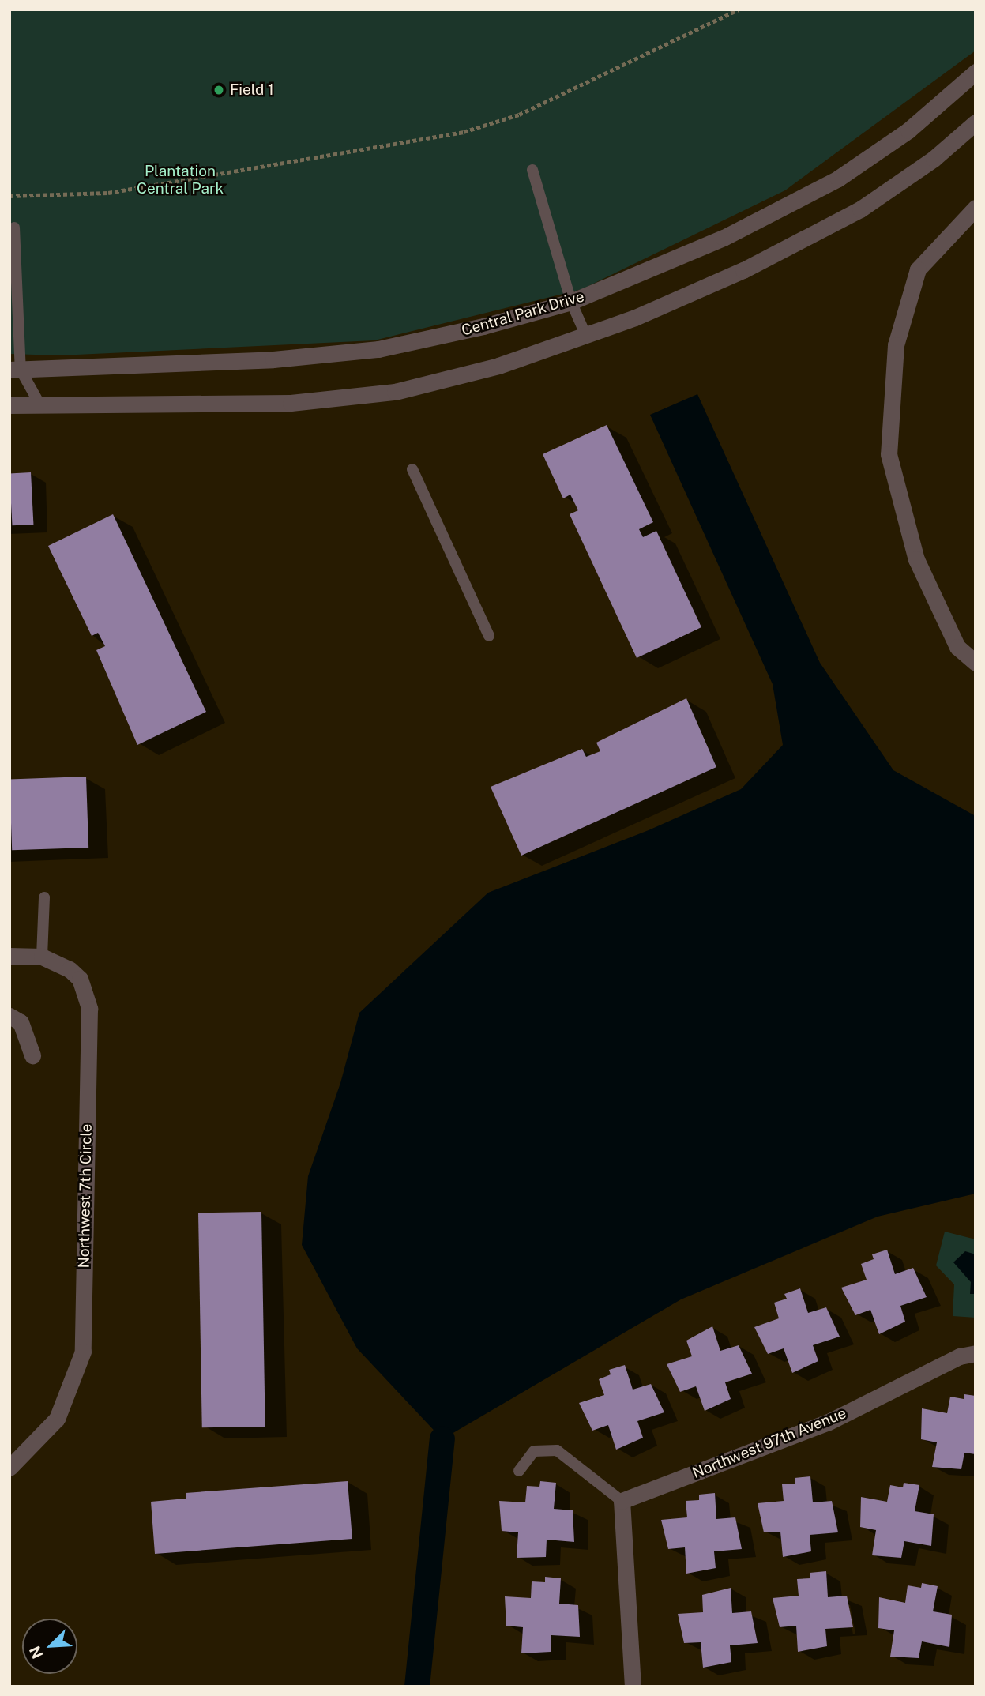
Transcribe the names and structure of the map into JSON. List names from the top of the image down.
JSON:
{
  "streets": {
    "street": ["Central Park Drive", "Northwest 7th Circle", "Northwest 97th Avenue"]
  },
  "parks": ["Plantation Central Park"],
  "places": ["Field 1"],
  "north": "bottom left"
}
